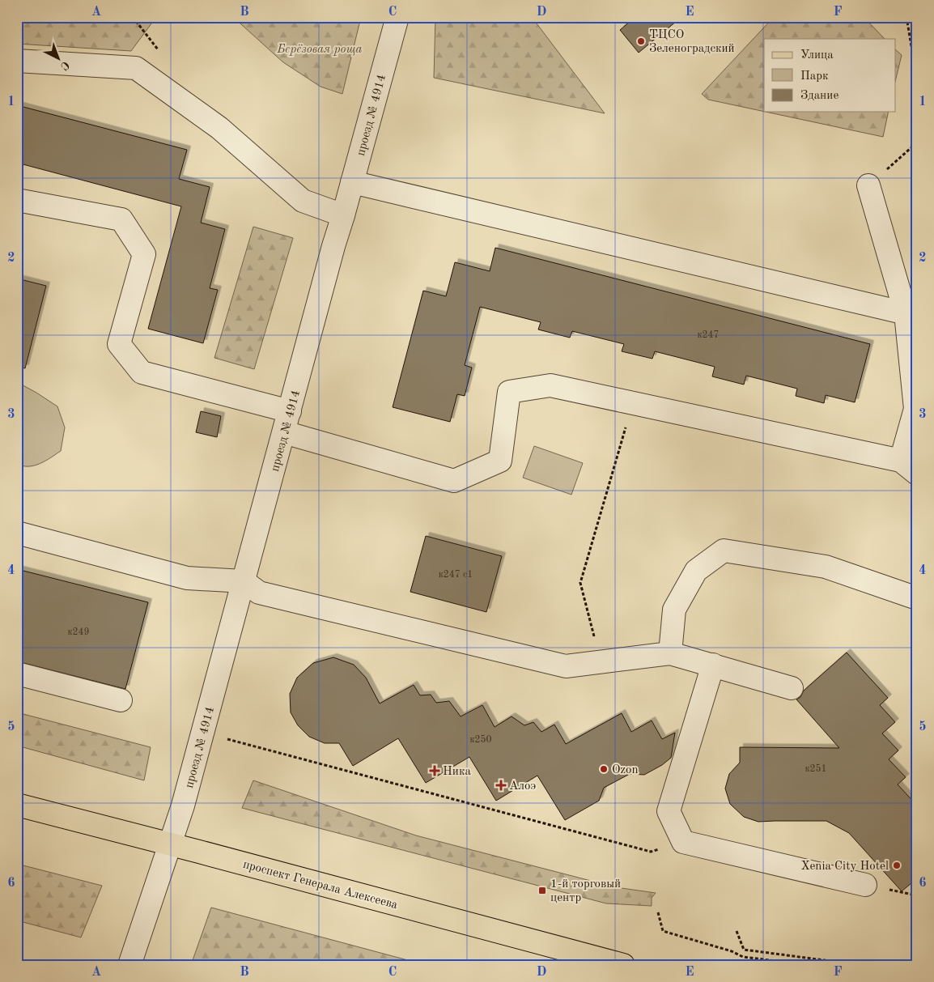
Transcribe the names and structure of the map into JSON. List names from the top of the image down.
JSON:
{
  "streets": {
    "main road": ["проспект Генерала Алексеева"],
    "street": ["проезд № 4914"]
  },
  "crossings": [
    ["проезд № 4914", "проспект Генерала Алексеева"]
  ],
  "parks": ["Берёзовая роща"],
  "places": {
    "other": ["ТЦСО Зеленоградский", "Ozon", "Xenia City Hotel"],
    "health": ["Ника", "Алоэ"],
    "transit": ["1-й торговый центр"]
  },
  "house_numbers": [
    "к247",
    "к247 с1",
    "к249",
    "к250",
    "к251"
  ],
  "legend": ["Улица", "Парк", "Здание"],
  "north": "bottom right",
  "grid": {
    "columns": [
      "A",
      "B",
      "C",
      "D",
      "E",
      "F"
    ],
    "rows": [
      "1",
      "2",
      "3",
      "4",
      "5",
      "6"
    ]
  }
}
